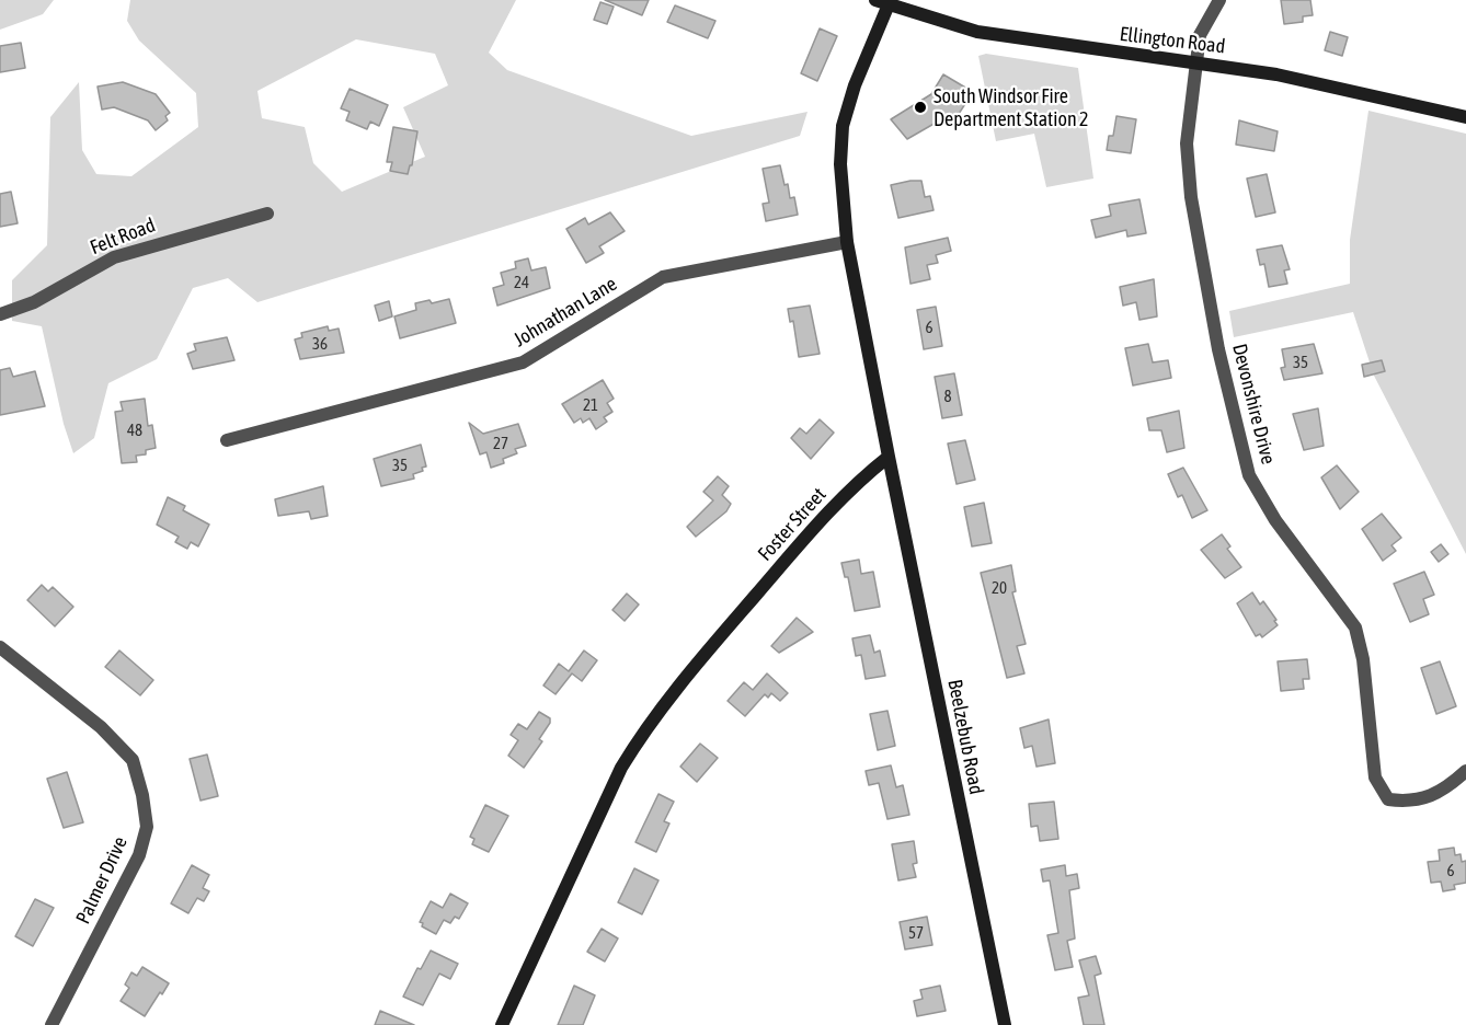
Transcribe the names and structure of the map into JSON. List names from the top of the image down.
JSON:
{
  "streets": {
    "street": [
      "Ellington Road",
      "Felt Road",
      "Johnathan Lane",
      "Devonshire Drive",
      "Foster Street",
      "Beelzebub Road",
      "Palmer Drive"
    ]
  },
  "crossings": [
    ["Ellington Road", "Devonshire Drive"],
    ["Foster Street", "Beelzebub Road"]
  ],
  "places": ["South Windsor Fire Department Station 2"],
  "house_numbers": [
    "24",
    "6",
    "36",
    "35",
    "8",
    "21",
    "48",
    "27",
    "35",
    "20",
    "6",
    "57"
  ]
}
